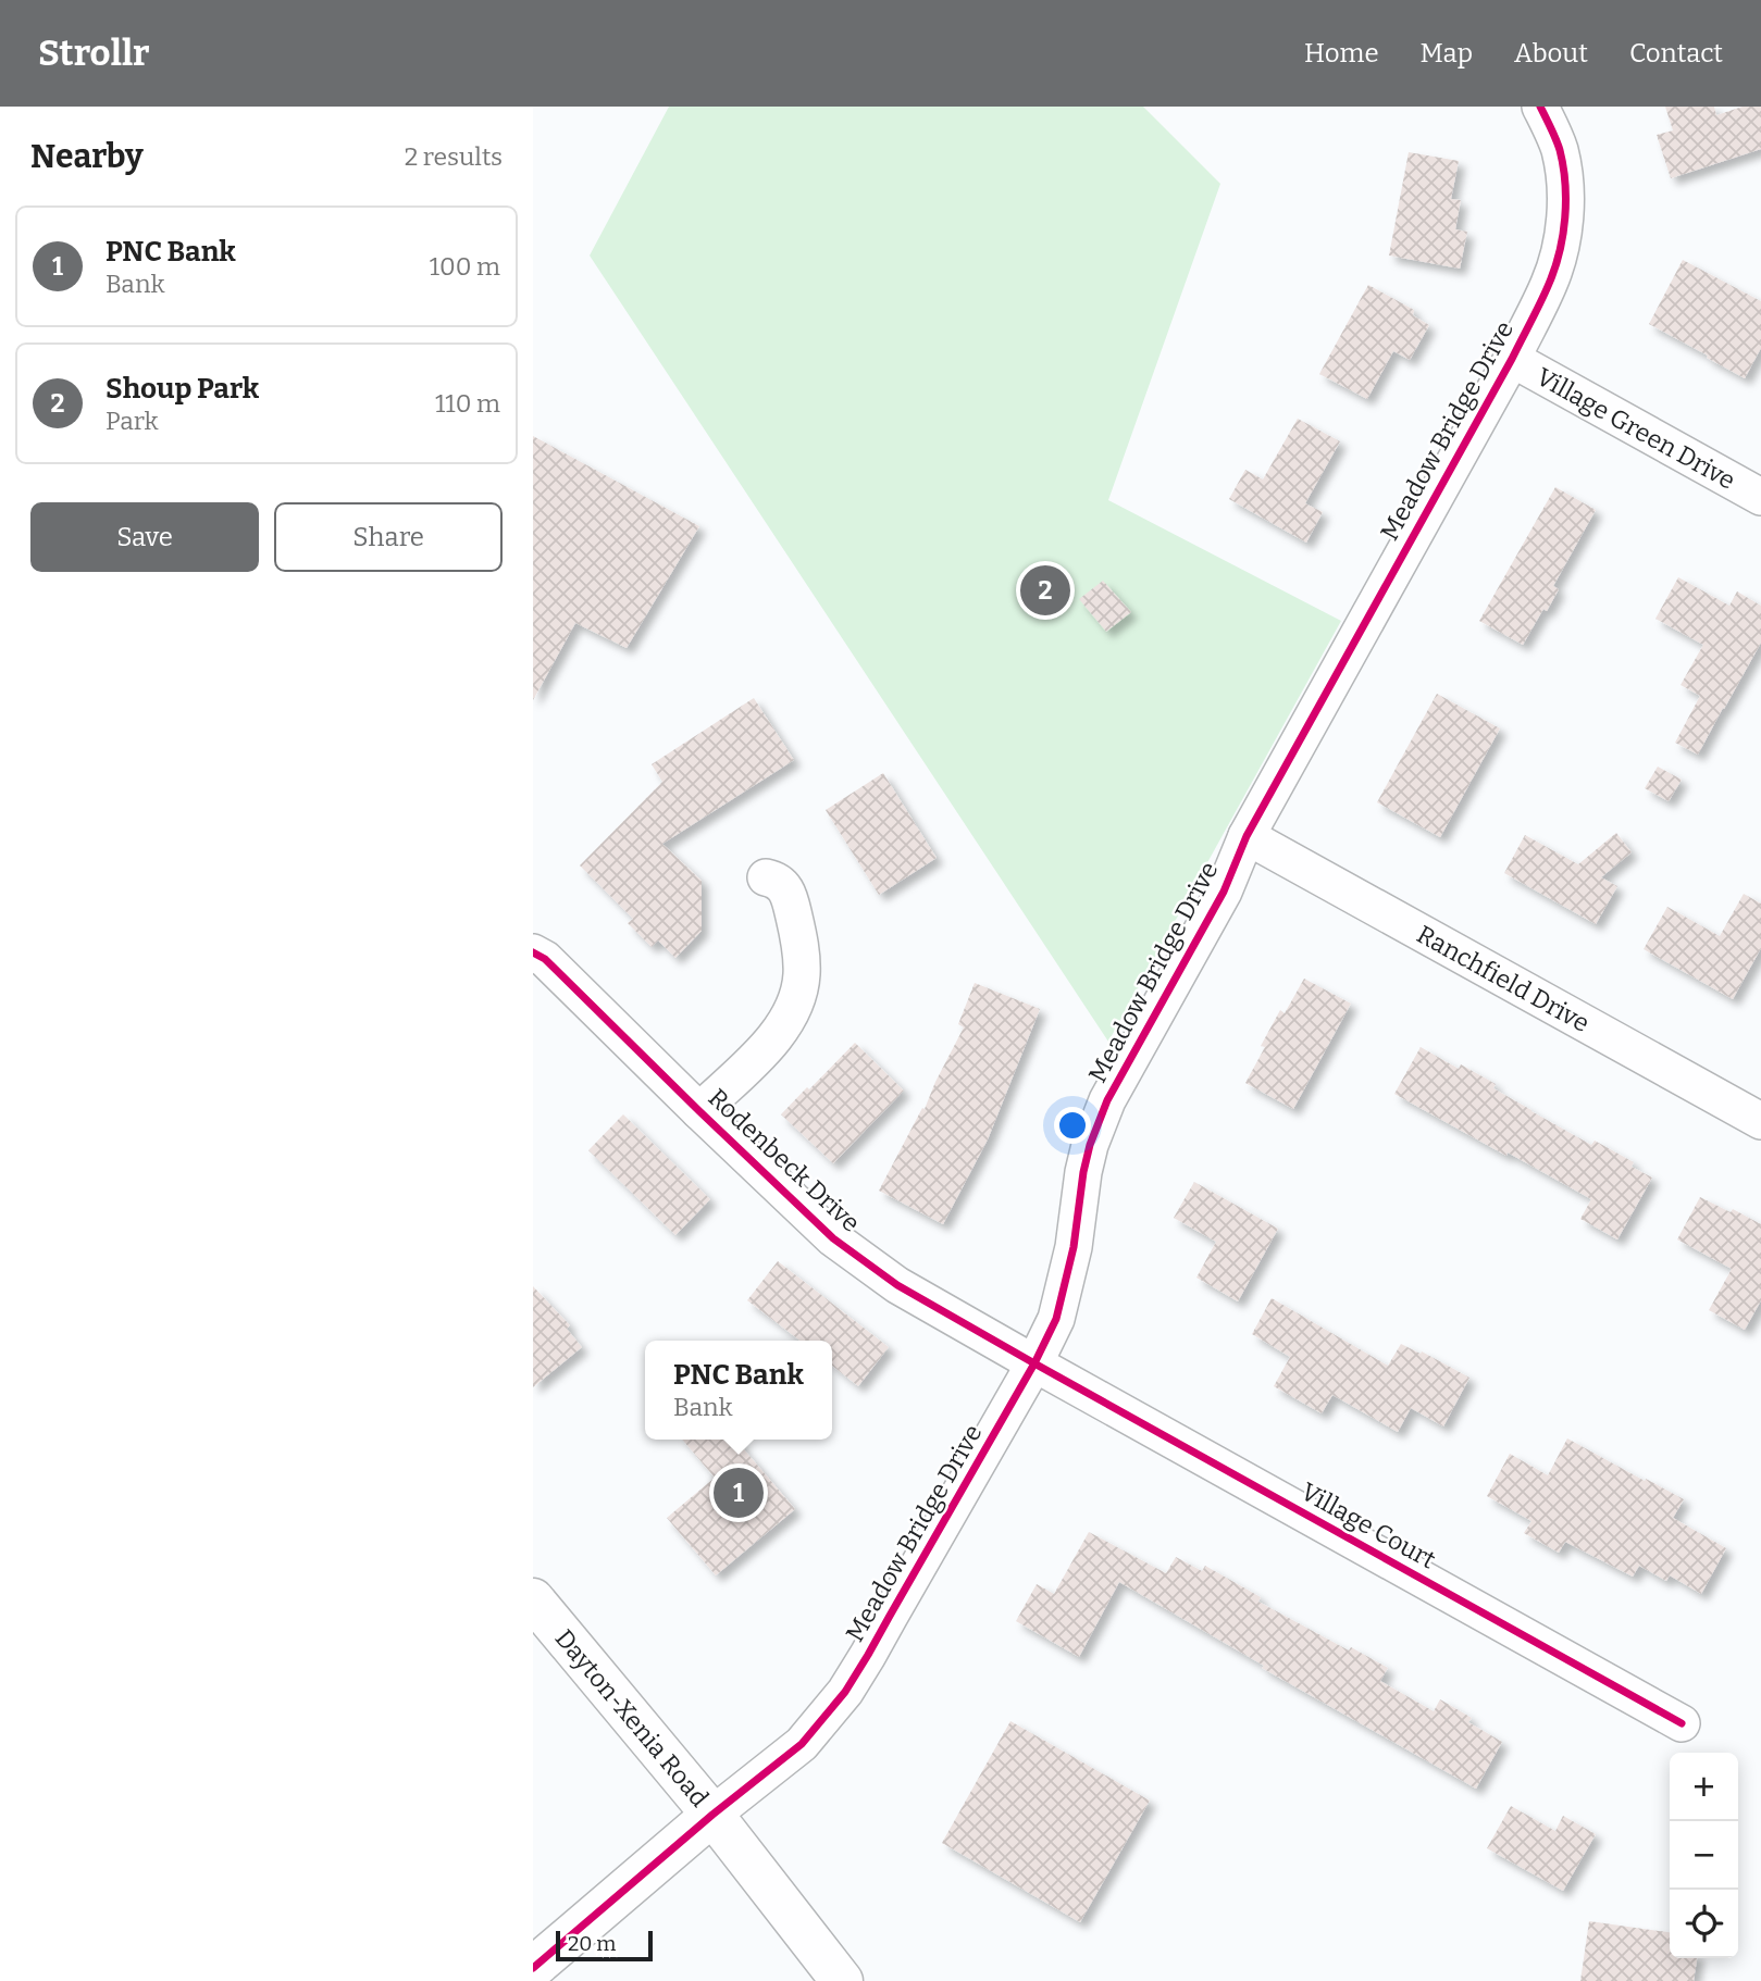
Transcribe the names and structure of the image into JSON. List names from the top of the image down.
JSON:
{
  "streets": {
    "main road": ["Meadow Bridge Drive", "Dayton-Xenia Road"],
    "street": [
      "Village Green Drive",
      "Ranchfield Drive",
      "Rodenbeck Drive",
      "Village Court"
    ]
  },
  "crossings": [
    ["Village Green Drive", "Meadow Bridge Drive"],
    ["Meadow Bridge Drive", "Ranchfield Drive"],
    ["Meadow Bridge Drive", "Rodenbeck Drive"],
    ["Meadow Bridge Drive", "Village Court"],
    ["Meadow Bridge Drive", "Dayton-Xenia Road"],
    ["Rodenbeck Drive", "Village Court"]
  ],
  "scale_bar": "20 m",
  "page": {
    "header": "Strollr",
    "nav": [
      "Home",
      "Map",
      "About",
      "Contact"
    ],
    "heading": ["Nearby", "2 results"],
    "list": [
      {
        "mark": "1",
        "name": "PNC Bank",
        "note": "Bank",
        "value": "100 m"
      },
      {
        "mark": "2",
        "name": "Shoup Park",
        "note": "Park",
        "value": "110 m"
      }
    ],
    "buttons": ["Save", "Share"],
    "pins": ["2", "1"],
    "popup": ["PNC Bank", "Bank"],
    "map_buttons": ["+", "−"],
    "scale": "20 m"
  }
}
